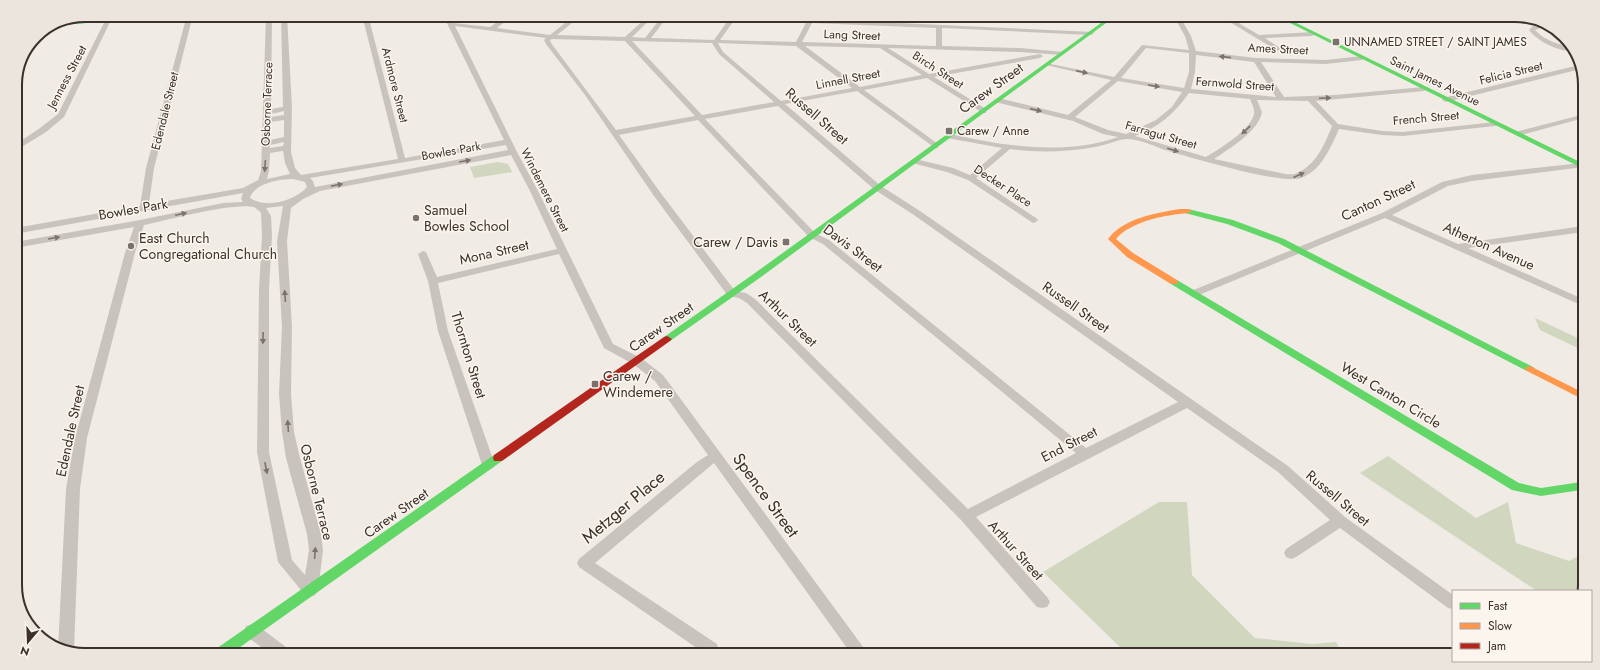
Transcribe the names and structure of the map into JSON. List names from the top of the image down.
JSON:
{
  "streets": {
    "street": [
      "Lang Street",
      "Ames Street",
      "Birch Street",
      "Felicia Street",
      "Jenness Street",
      "Linnell Street",
      "Saint James Avenue",
      "Fernwold Street",
      "Ardmore Street",
      "Carew Street",
      "Osborne Terrace",
      "Edendale Street",
      "Russell Street",
      "French Street",
      "Farragut Street",
      "Bowles Park",
      "Decker Place",
      "Windemere Street",
      "Canton Street",
      "Atherton Avenue",
      "Davis Street",
      "Mona Street",
      "Arthur Street",
      "Thornton Street",
      "West Canton Circle",
      "End Street",
      "Spence Street",
      "Metzger Place"
    ]
  },
  "crossings": [
    ["Lang Street", "Birch Street"],
    ["Lang Street", "Linnell Street"],
    ["Lang Street", "Carew Street"],
    ["Lang Street", "Russell Street"],
    ["Lang Street", "Windemere Street"],
    ["Lang Street", "Davis Street"],
    ["Ames Street", "Saint James Avenue"],
    ["Ames Street", "Fernwold Street"],
    ["Birch Street", "Linnell Street"],
    ["Birch Street", "Carew Street"],
    ["Felicia Street", "Saint James Avenue"],
    ["Linnell Street", "Carew Street"],
    ["Linnell Street", "Russell Street"],
    ["Linnell Street", "Davis Street"],
    ["Saint James Avenue", "Fernwold Street"],
    ["Saint James Avenue", "French Street"],
    ["Fernwold Street", "Carew Street"],
    ["Ardmore Street", "Bowles Park"],
    ["Carew Street", "Osborne Terrace"],
    ["Carew Street", "Russell Street"],
    ["Carew Street", "Farragut Street"],
    ["Carew Street", "Decker Place"],
    ["Carew Street", "Windemere Street"],
    ["Carew Street", "Davis Street"],
    ["Carew Street", "Arthur Street"],
    ["Carew Street", "Thornton Street"],
    ["Carew Street", "Spence Street"],
    ["Osborne Terrace", "Bowles Park"],
    ["Edendale Street", "Bowles Park"],
    ["Russell Street", "End Street"],
    ["French Street", "Farragut Street"],
    ["Bowles Park", "Windemere Street"],
    ["Windemere Street", "Mona Street"],
    ["Windemere Street", "Spence Street"],
    ["Canton Street", "Atherton Avenue"],
    ["Canton Street", "West Canton Circle"],
    ["Davis Street", "End Street"],
    ["Mona Street", "Thornton Street"],
    ["Arthur Street", "End Street"],
    ["Spence Street", "Metzger Place"]
  ],
  "places": {
    "transit": [
      "UNNAMED STREET / SAINT JAMES",
      "Carew / Anne",
      "Carew / Davis",
      "Carew / Windemere"
    ],
    "other": ["Samuel Bowles School", "East Church Congregational Church"]
  },
  "legend": ["Fast", "Slow", "Jam"],
  "north": "bottom"
}
